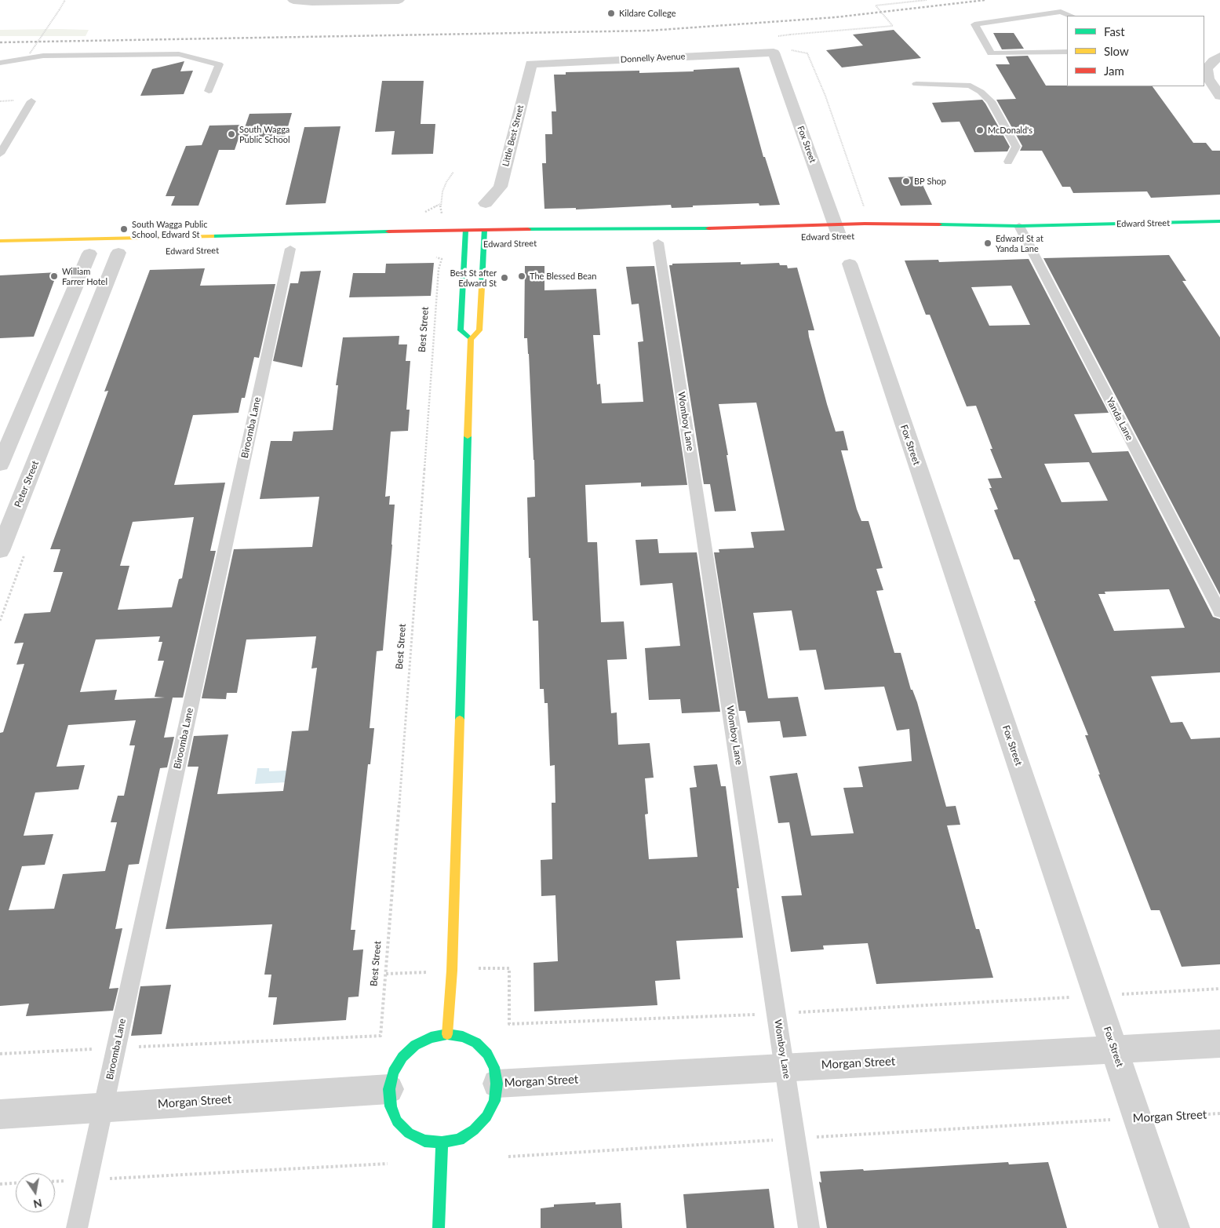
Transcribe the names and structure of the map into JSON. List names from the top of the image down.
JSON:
{
  "streets": {
    "main road": ["Edward Street"],
    "street": [
      "Donnelly Avenue",
      "Little Best Street",
      "Fox Street",
      "Peter Street",
      "Morgan Street"
    ],
    "lane": ["Yanda Lane", "Womboy Lane", "Biroomba Lane"],
    "path": ["Best Street"]
  },
  "crossings": [
    ["Donnelly Avenue", "Little Best Street"],
    ["Donnelly Avenue", "Fox Street"],
    ["Fox Street", "Edward Street"],
    ["Fox Street", "Morgan Street"],
    ["Edward Street", "Yanda Lane"],
    ["Best Street", "Biroomba Lane"],
    ["Womboy Lane", "Morgan Street"],
    ["Biroomba Lane", "Morgan Street"]
  ],
  "places": [
    "Kildare College",
    "McDonald's",
    "South Wagga Public School",
    "BP Shop",
    "South Wagga Public School, Edward St",
    "Edward St at Yanda Lane",
    "William Farrer Hotel",
    "The Blessed Bean",
    "Best St after Edward St"
  ],
  "legend": ["Fast", "Slow", "Jam"],
  "north": "bottom"
}
